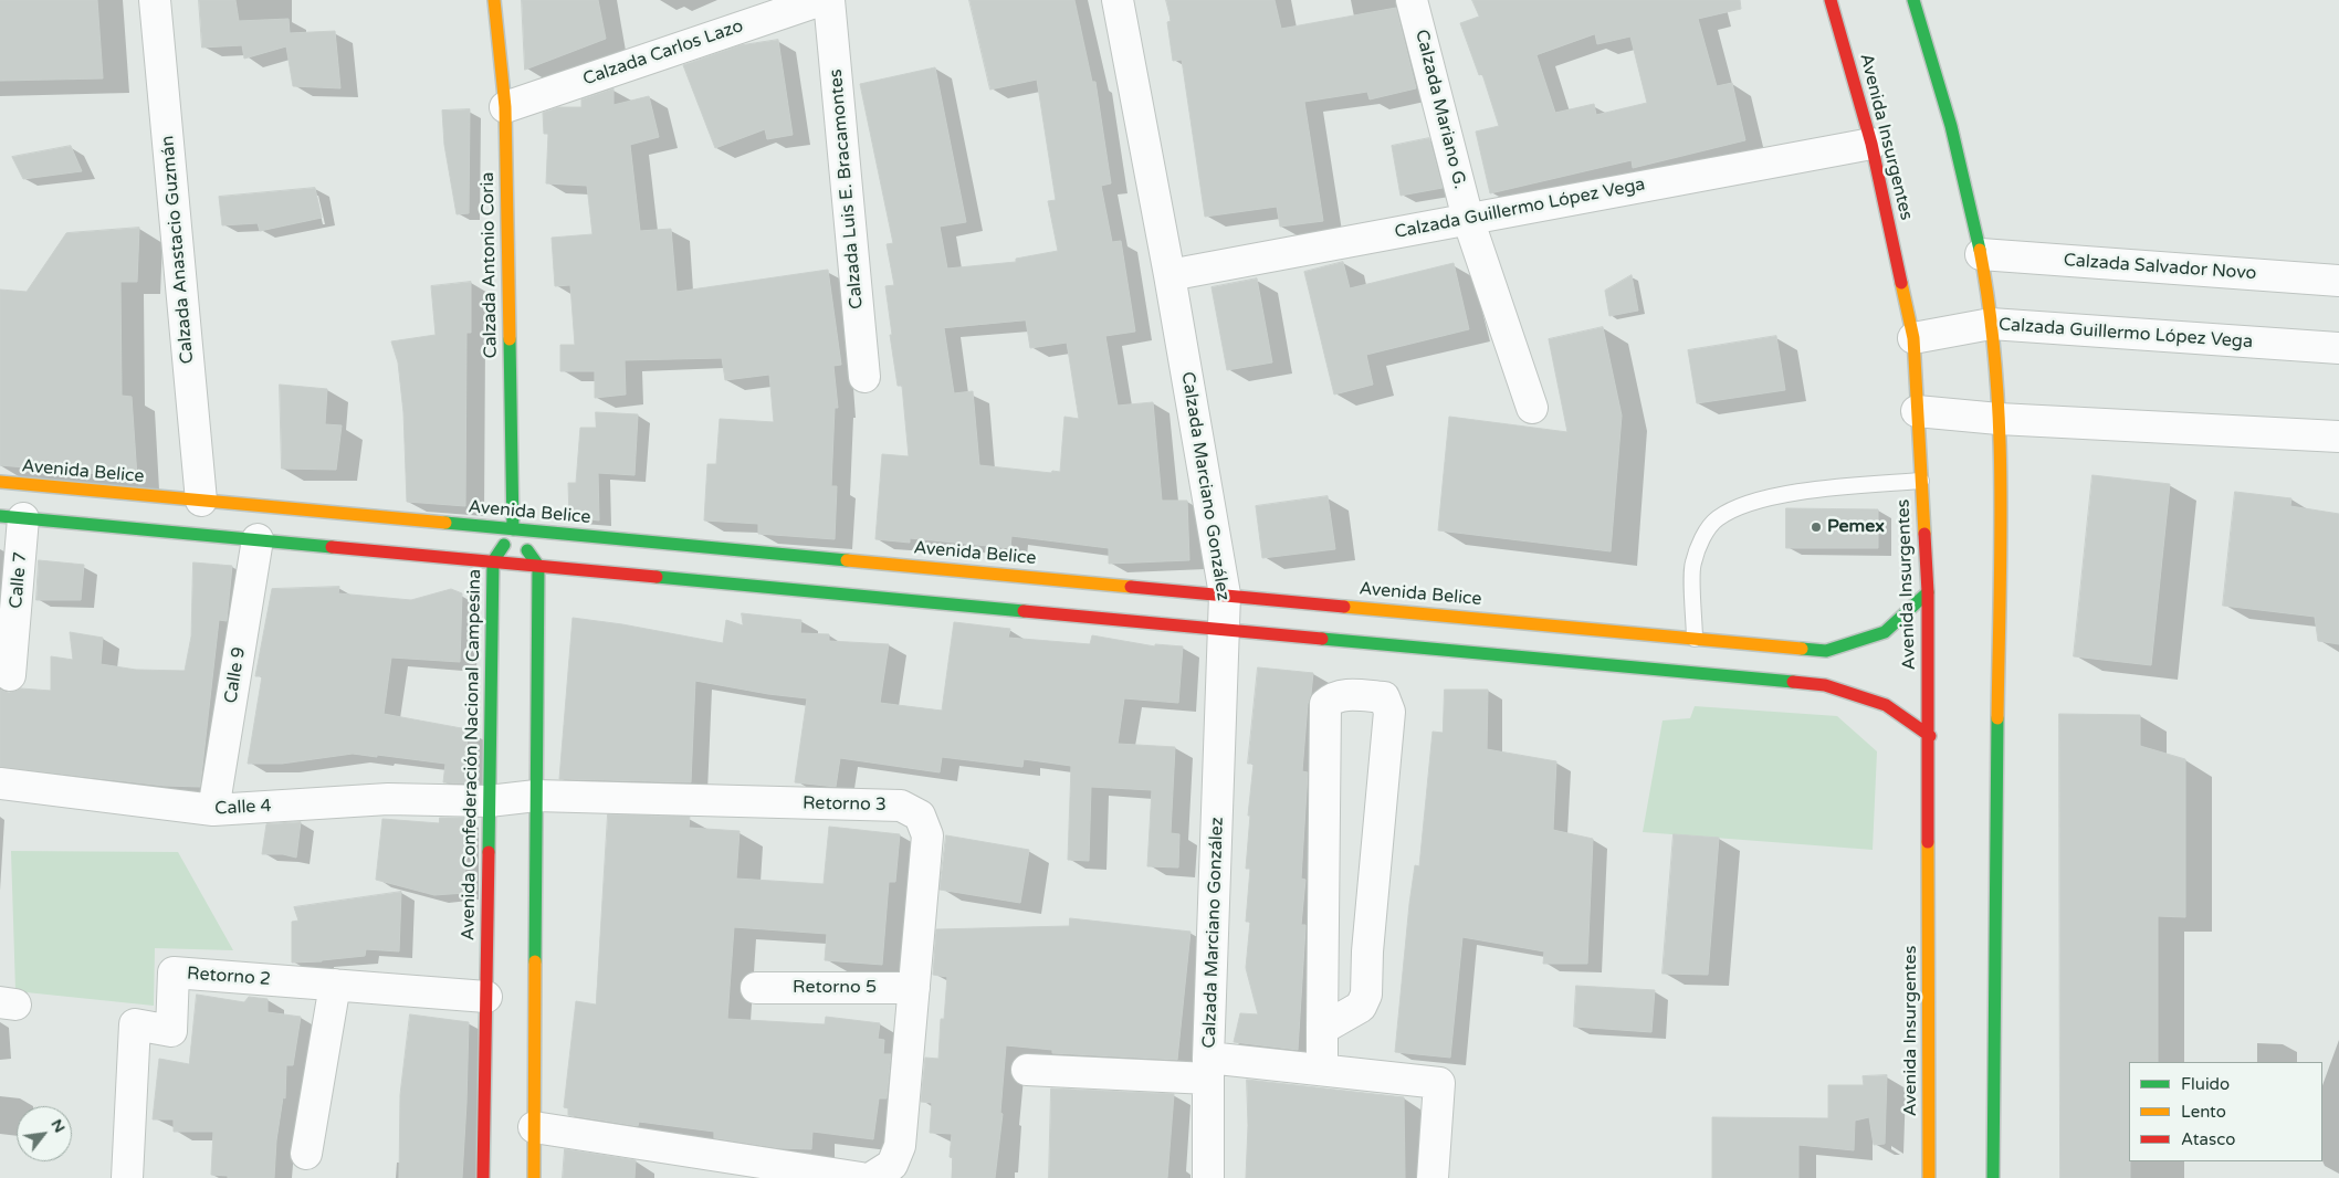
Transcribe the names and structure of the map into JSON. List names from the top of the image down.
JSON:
{
  "streets": {
    "main road": [
      "Avenida Insurgentes",
      "Calzada Antonio Coria",
      "Avenida Belice",
      "Avenida Confederación Nacional Campesina"
    ],
    "street": [
      "Calzada Carlos Lazo",
      "Calzada Mariano G.",
      "Calzada Luis E. Bracamontes",
      "Calzada Guillermo López Vega",
      "Calzada Anastacio Guzmán",
      "Calzada Salvador Novo",
      "Calzada Marciano González",
      "Calle 7",
      "Calle 9",
      "Retorno 3",
      "Calle 4",
      "Retorno 2",
      "Retorno 5"
    ]
  },
  "crossings": [
    ["Calzada Carlos Lazo", "Calzada Antonio Coria"],
    ["Calzada Mariano G.", "Calzada Guillermo López Vega"],
    ["Avenida Insurgentes", "Calzada Guillermo López Vega"],
    ["Avenida Insurgentes", "Avenida Belice"],
    ["Calzada Guillermo López Vega", "Calzada Marciano González"],
    ["Calzada Anastacio Guzmán", "Avenida Belice"],
    ["Calzada Antonio Coria", "Avenida Belice"],
    ["Calzada Antonio Coria", "Avenida Confederación Nacional Campesina"],
    ["Avenida Belice", "Calzada Marciano González"],
    ["Avenida Belice", "Avenida Confederación Nacional Campesina"],
    ["Calle 9", "Calle 4"],
    ["Avenida Confederación Nacional Campesina", "Retorno 3"],
    ["Avenida Confederación Nacional Campesina", "Calle 4"],
    ["Avenida Confederación Nacional Campesina", "Retorno 2"],
    ["Retorno 3", "Calle 4"],
    ["Retorno 3", "Retorno 5"]
  ],
  "places": ["Pemex"],
  "legend": ["Fluido", "Lento", "Atasco"],
  "north": "top right"
}
